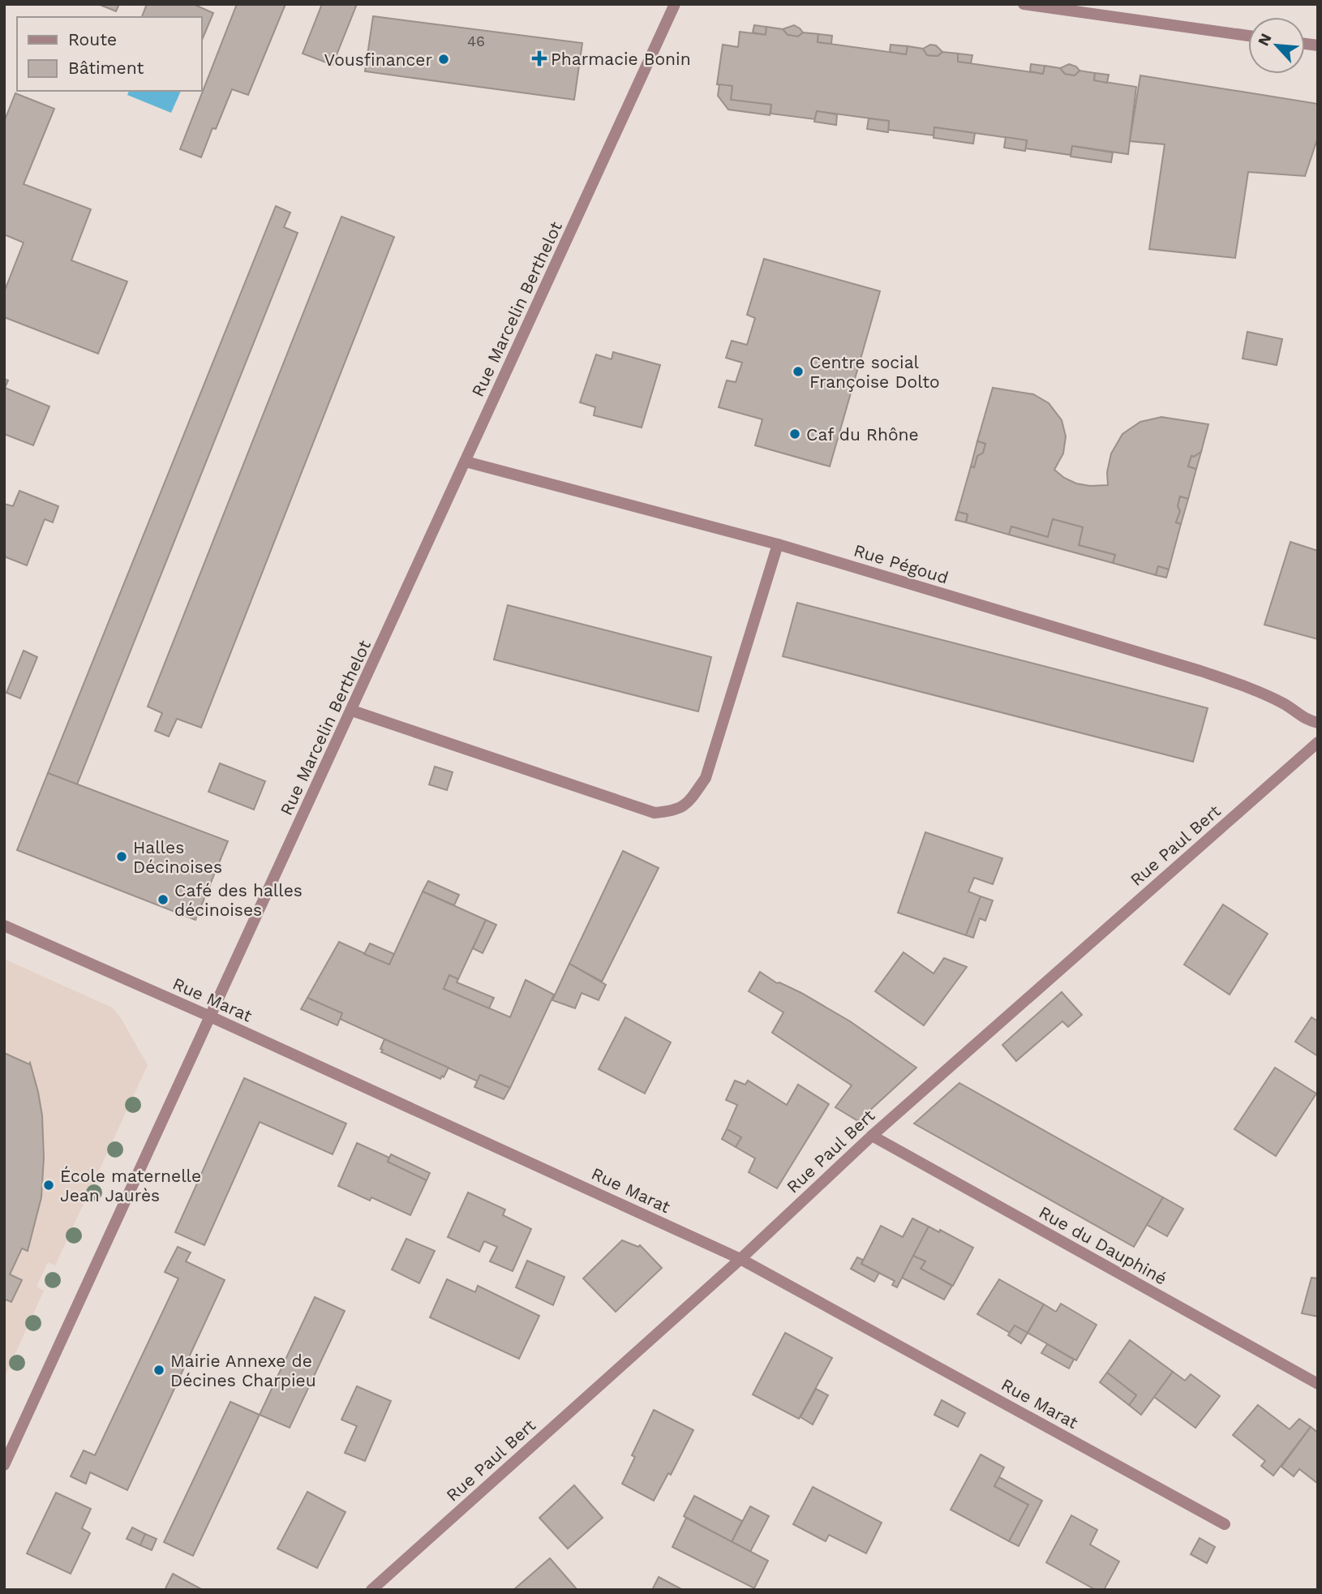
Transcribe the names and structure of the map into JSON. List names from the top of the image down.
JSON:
{
  "streets": {
    "street": [
      "Rue Marcelin Berthelot",
      "Rue Pégoud",
      "Rue Paul Bert",
      "Rue Marat",
      "Rue du Dauphiné"
    ]
  },
  "crossings": [
    ["Rue Marcelin Berthelot", "Rue Pégoud"],
    ["Rue Marcelin Berthelot", "Rue Marat"],
    ["Rue Paul Bert", "Rue Marat"],
    ["Rue Paul Bert", "Rue du Dauphiné"]
  ],
  "places": {
    "health": ["Pharmacie Bonin"],
    "other": [
      "Vousfinancer",
      "Centre social Françoise Dolto",
      "Caf du Rhône",
      "Halles Décinoises",
      "Café des halles décinoises",
      "École maternelle Jean Jaurès",
      "Mairie Annexe de Décines Charpieu"
    ]
  },
  "house_numbers": ["46"],
  "legend": ["Route", "Bâtiment"],
  "north": "top left"
}
